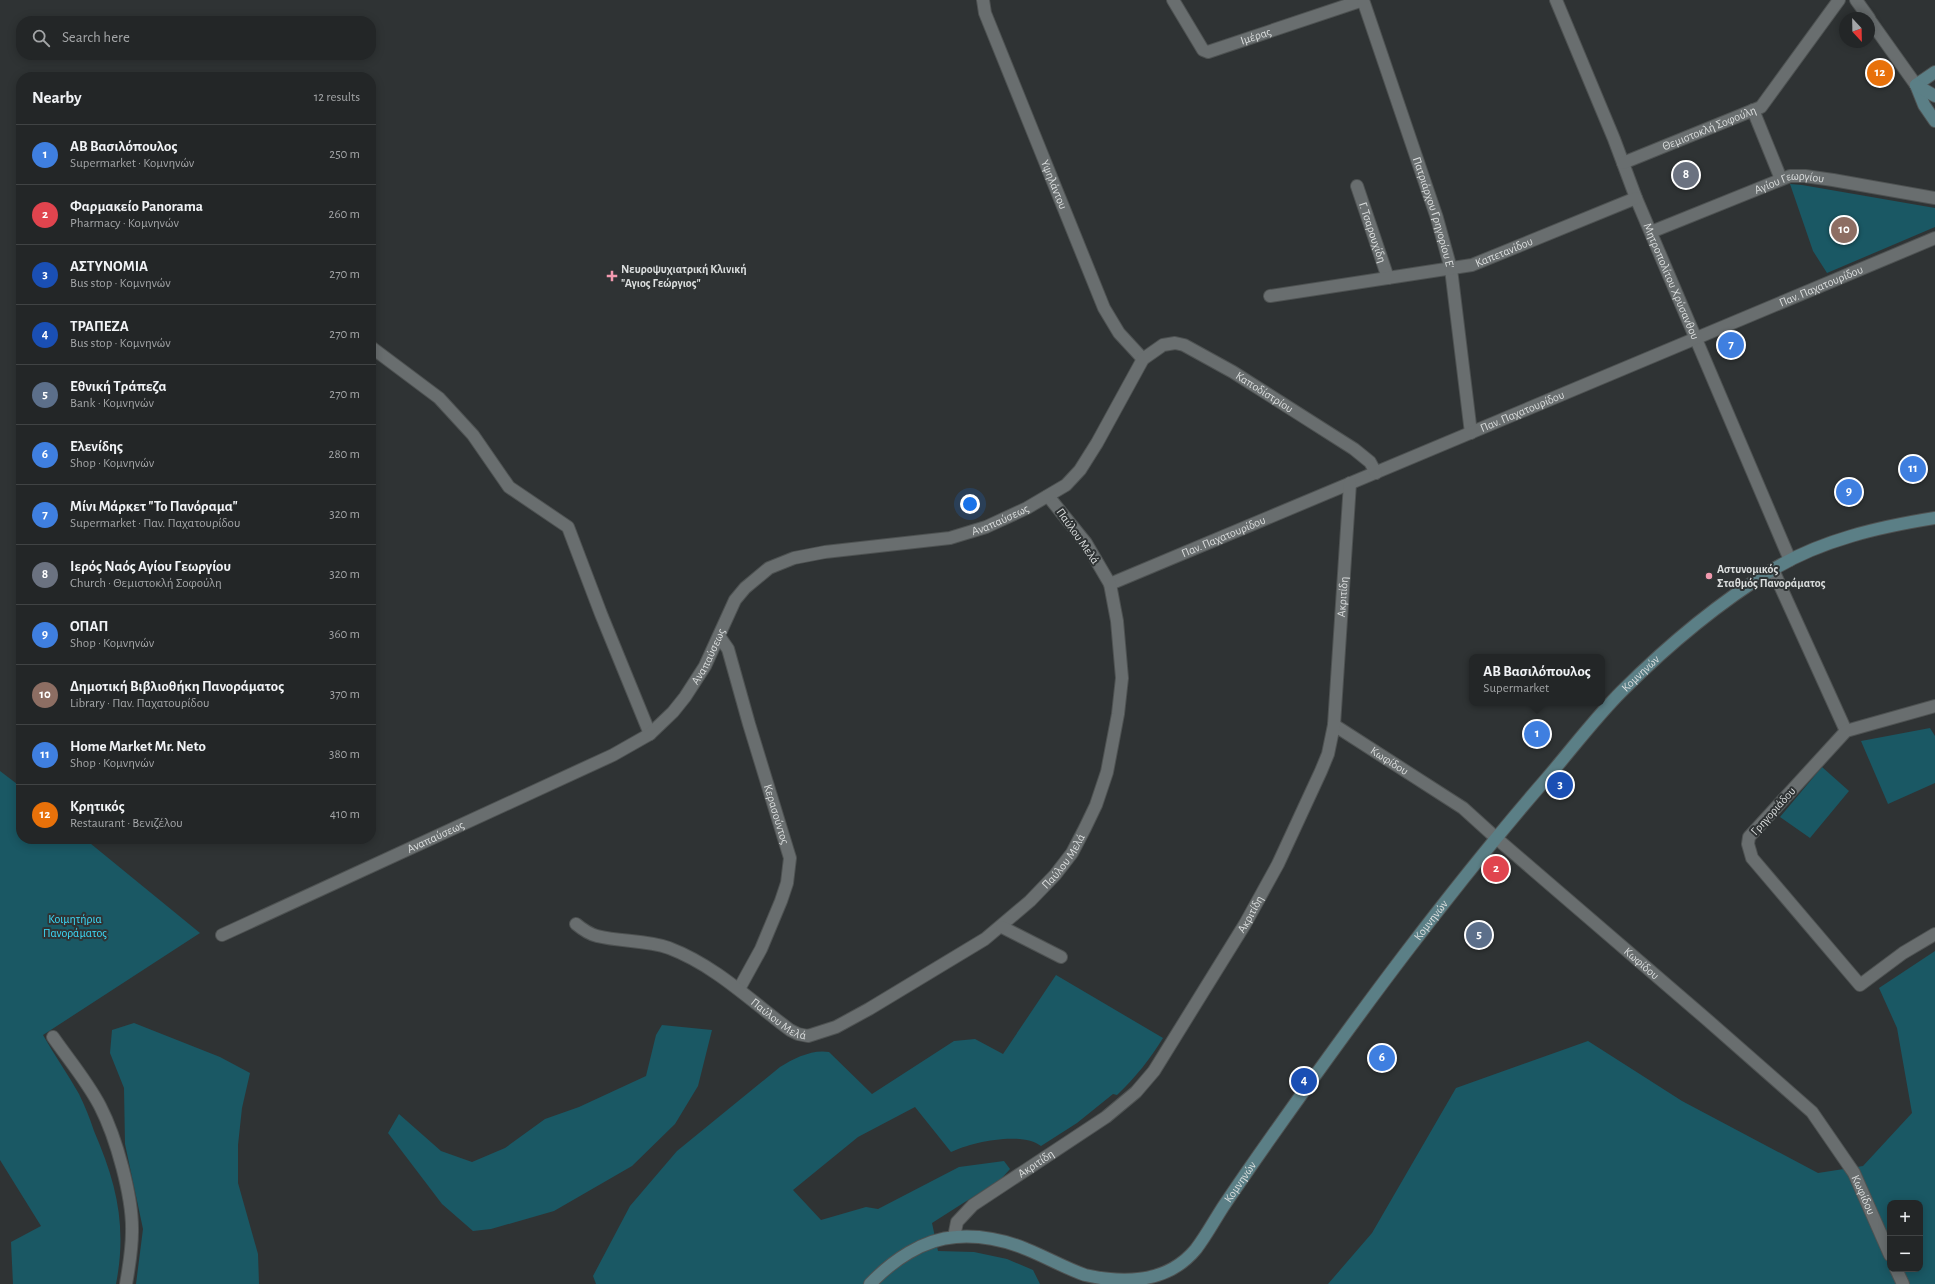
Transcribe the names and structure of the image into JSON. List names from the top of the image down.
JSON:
{
  "streets": {
    "main road": ["Κομνηνών"],
    "street": [
      "Ιμέρας",
      "Θεμιστοκλή Σοφούλη",
      "Υψηλάντου",
      "Αγίου Γεωργίου",
      "Πατριάρχου Γρηγορίου Ε'",
      "Γ. Τσαρουχίδη",
      "Καπετανίδου",
      "Μητροπολίτου Χρύσανθου",
      "Παν. Παχατουρίδου",
      "Καποδίστρίου",
      "Αναπαύσεως",
      "Παύλου Μελά",
      "Ακριτίδη",
      "Κωφίδου",
      "Γρηγοριάδου",
      "Κερασούντος"
    ]
  },
  "crossings": [
    ["Ιμέρας", "Πατριάρχου Γρηγορίου Ε'"],
    ["Θεμιστοκλή Σοφούλη", "Μητροπολίτου Χρύσανθου"],
    ["Υψηλάντου", "Καποδίστρίου"],
    ["Υψηλάντου", "Αναπαύσεως"],
    ["Αγίου Γεωργίου", "Μητροπολίτου Χρύσανθου"],
    ["Πατριάρχου Γρηγορίου Ε'", "Καπετανίδου"],
    ["Πατριάρχου Γρηγορίου Ε'", "Παν. Παχατουρίδου"],
    ["Γ. Τσαρουχίδη", "Καπετανίδου"],
    ["Καπετανίδου", "Μητροπολίτου Χρύσανθου"],
    ["Μητροπολίτου Χρύσανθου", "Παν. Παχατουρίδου"],
    ["Μητροπολίτου Χρύσανθου", "Κομνηνών"],
    ["Παν. Παχατουρίδου", "Καποδίστρίου"],
    ["Παν. Παχατουρίδου", "Παύλου Μελά"],
    ["Παν. Παχατουρίδου", "Ακριτίδη"],
    ["Καποδίστρίου", "Αναπαύσεως"],
    ["Αναπαύσεως", "Παύλου Μελά"],
    ["Αναπαύσεως", "Κερασούντος"],
    ["Παύλου Μελά", "Κερασούντος"],
    ["Ακριτίδη", "Κομνηνών"],
    ["Ακριτίδη", "Κωφίδου"],
    ["Κομνηνών", "Κωφίδου"]
  ],
  "parks": ["Κοιμητήρια Πανοράματος"],
  "places": {
    "health": ["Νευροψυχιατρική Κλινική \"Αγιος Γεώργιος\""],
    "other": ["Αστυνομικός Σταθμός Πανοράματος"]
  },
  "north": "bottom",
  "page": {
    "search": "Search here",
    "pins": [
      "12",
      "8",
      "10",
      "7",
      "11",
      "9",
      "1",
      "3",
      "2",
      "5",
      "6",
      "4"
    ],
    "heading": ["Nearby", "12 results"],
    "list": [
      {
        "mark": "1",
        "name": "ΑΒ Βασιλόπουλος",
        "note": "Supermarket · Κομνηνών",
        "value": "250 m"
      },
      {
        "mark": "2",
        "name": "Φαρμακείο Panorama",
        "note": "Pharmacy · Κομνηνών",
        "value": "260 m"
      },
      {
        "mark": "3",
        "name": "ΑΣΤΥΝΟΜΙΑ",
        "note": "Bus stop · Κομνηνών",
        "value": "270 m"
      },
      {
        "mark": "4",
        "name": "ΤΡΑΠΕΖΑ",
        "note": "Bus stop · Κομνηνών",
        "value": "270 m"
      },
      {
        "mark": "5",
        "name": "Εθνική Τράπεζα",
        "note": "Bank · Κομνηνών",
        "value": "270 m"
      },
      {
        "mark": "6",
        "name": "Ελενίδης",
        "note": "Shop · Κομνηνών",
        "value": "280 m"
      },
      {
        "mark": "7",
        "name": "Μίνι Μάρκετ \"Το Πανόραμα\"",
        "note": "Supermarket · Παν. Παχατουρίδου",
        "value": "320 m"
      },
      {
        "mark": "8",
        "name": "Ιερός Ναός Αγίου Γεωργίου",
        "note": "Church · Θεμιστοκλή Σοφούλη",
        "value": "320 m"
      },
      {
        "mark": "9",
        "name": "ΟΠΑΠ",
        "note": "Shop · Κομνηνών",
        "value": "360 m"
      },
      {
        "mark": "10",
        "name": "Δημοτική Βιβλιοθήκη Πανοράματος",
        "note": "Library · Παν. Παχατουρίδου",
        "value": "370 m"
      },
      {
        "mark": "11",
        "name": "Home Market Mr. Neto",
        "note": "Shop · Κομνηνών",
        "value": "380 m"
      },
      {
        "mark": "12",
        "name": "Κρητικός",
        "note": "Restaurant · Βενιζέλου",
        "value": "410 m"
      }
    ],
    "popup": ["ΑΒ Βασιλόπουλος", "Supermarket"],
    "map_buttons": ["+", "−"]
  }
}
